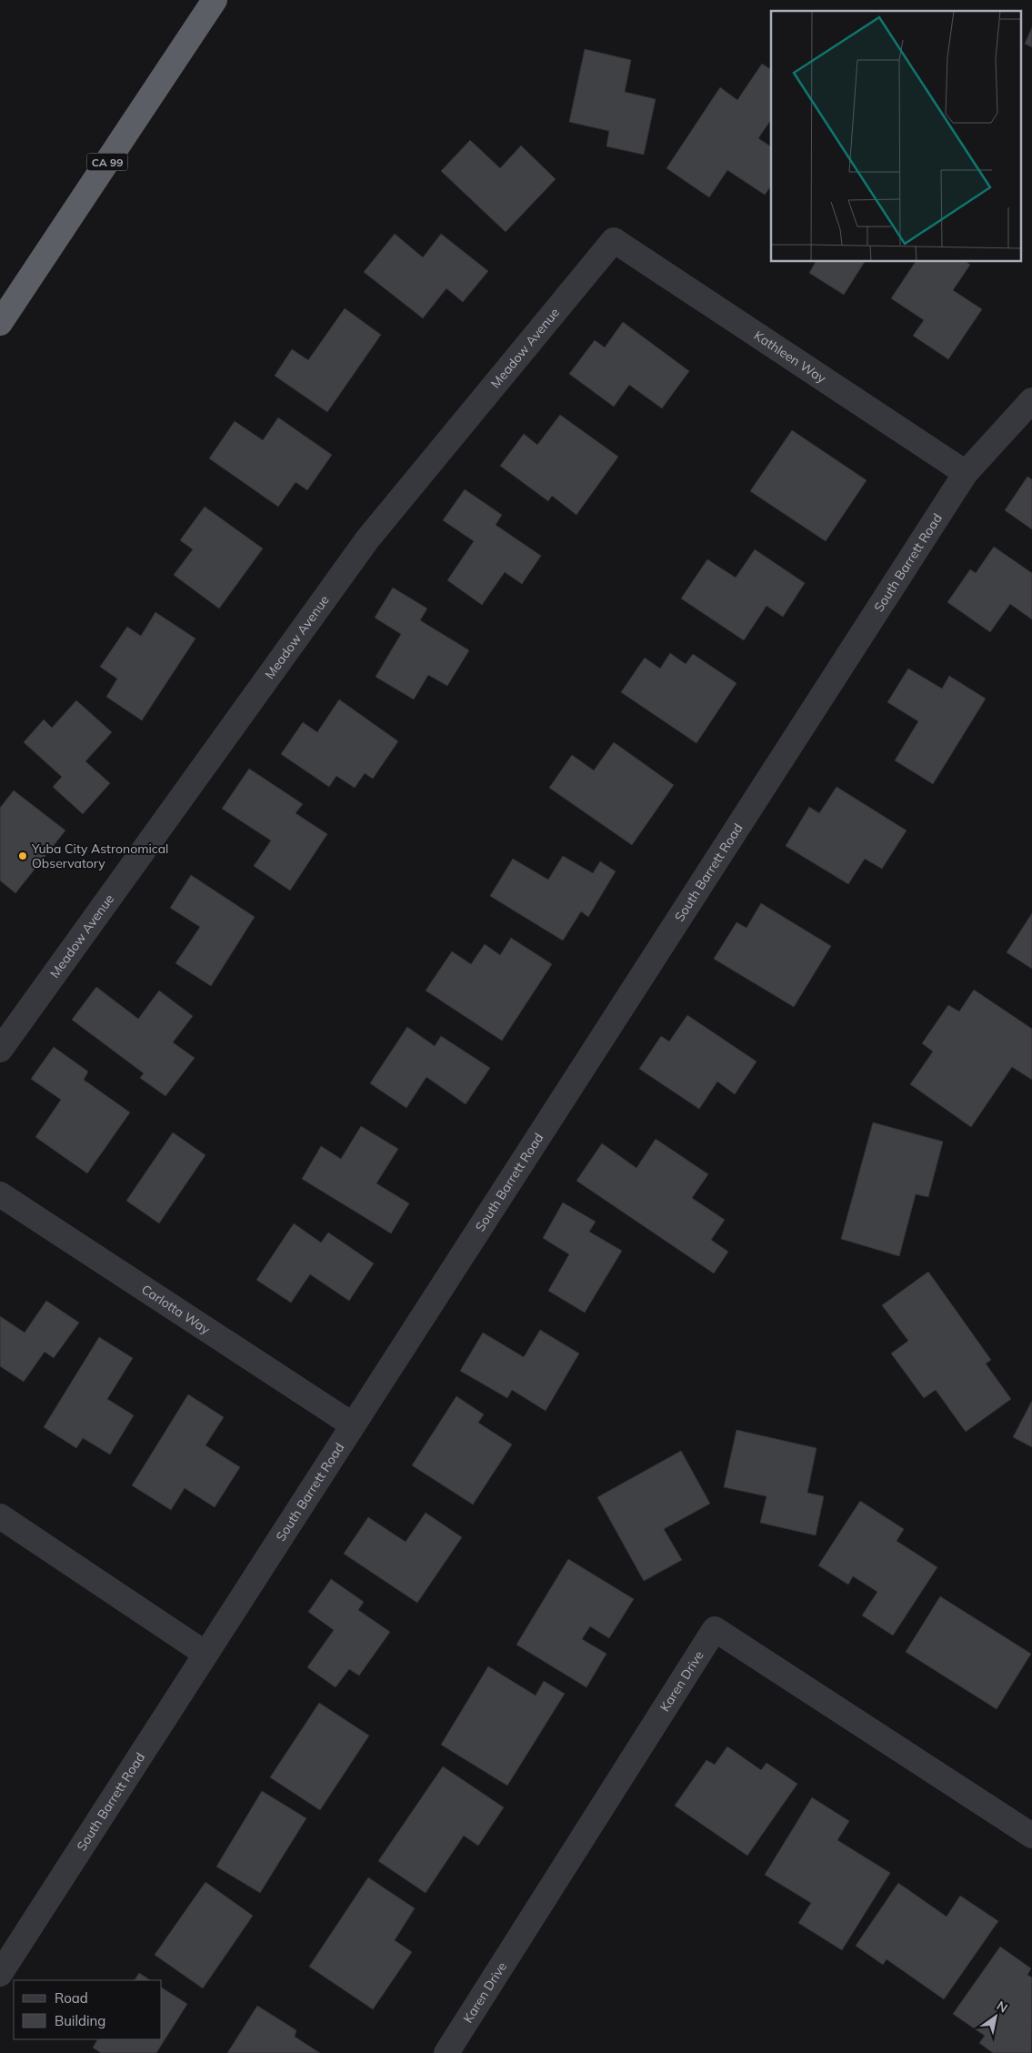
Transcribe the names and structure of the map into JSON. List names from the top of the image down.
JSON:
{
  "streets": {
    "highway": ["CA 99"],
    "street": [
      "Meadow Avenue",
      "Kathleen Way",
      "South Barrett Road",
      "Carlotta Way",
      "Karen Drive"
    ]
  },
  "crossings": [
    ["Meadow Avenue", "Kathleen Way"],
    ["Kathleen Way", "South Barrett Road"],
    ["South Barrett Road", "Carlotta Way"]
  ],
  "places": ["Yuba City Astronomical Observatory"],
  "legend": ["Road", "Building"],
  "north": "top right"
}
